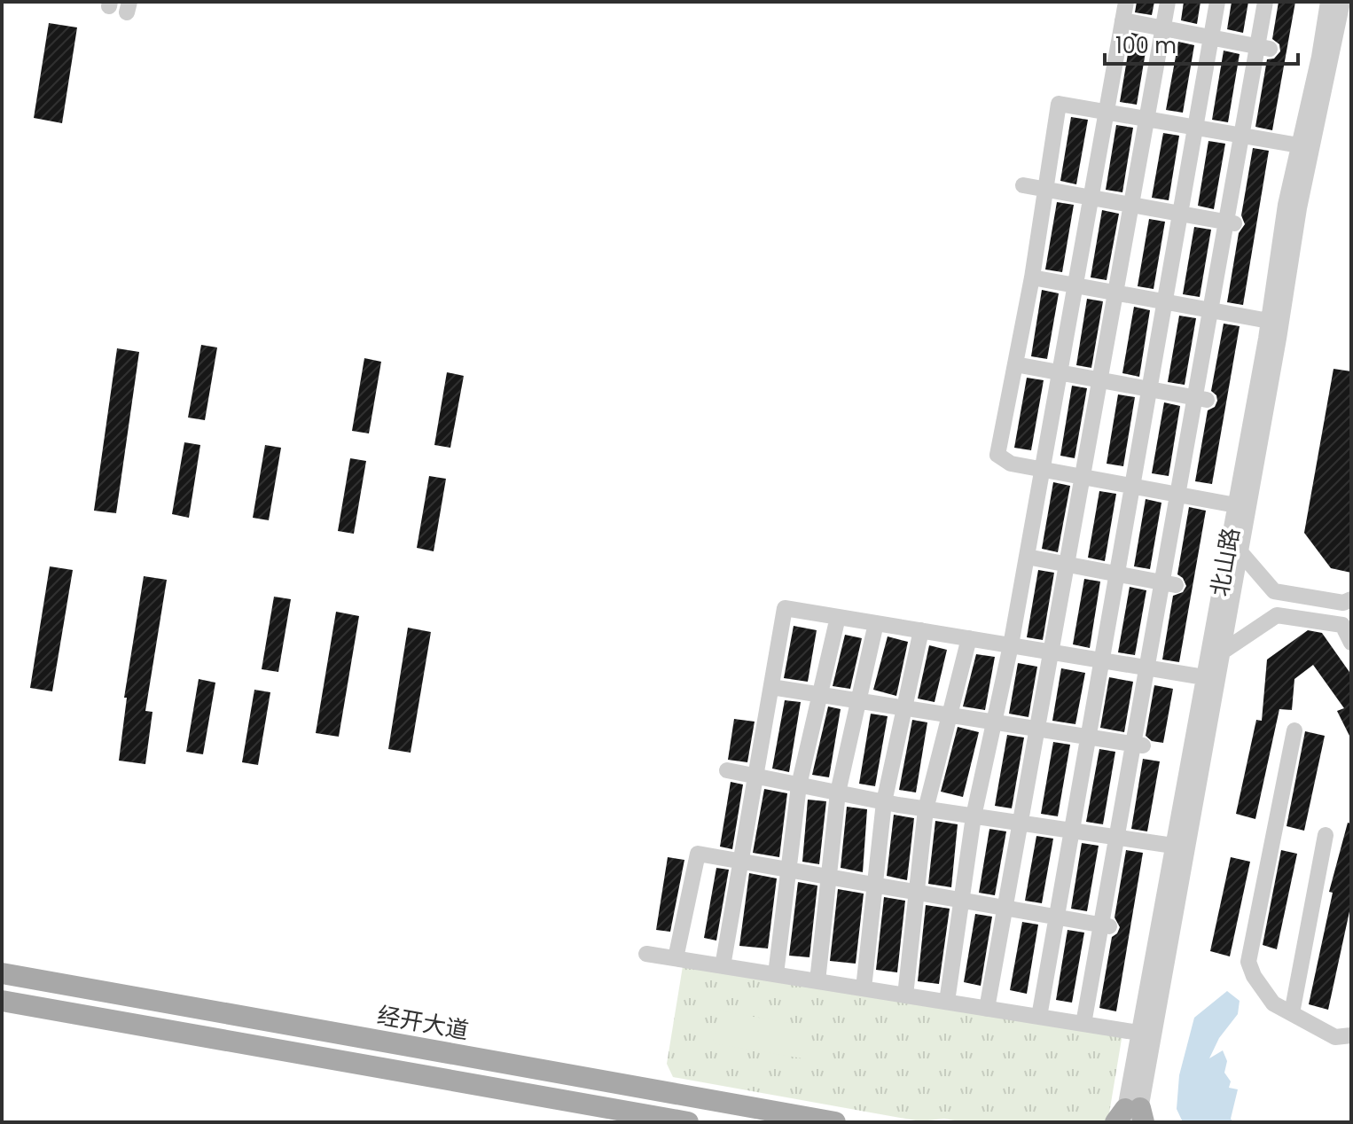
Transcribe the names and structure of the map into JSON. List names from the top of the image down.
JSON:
{
  "streets": {
    "main road": ["经开大道"],
    "street": ["北山路"]
  },
  "scale_bar": "100 m"
}
